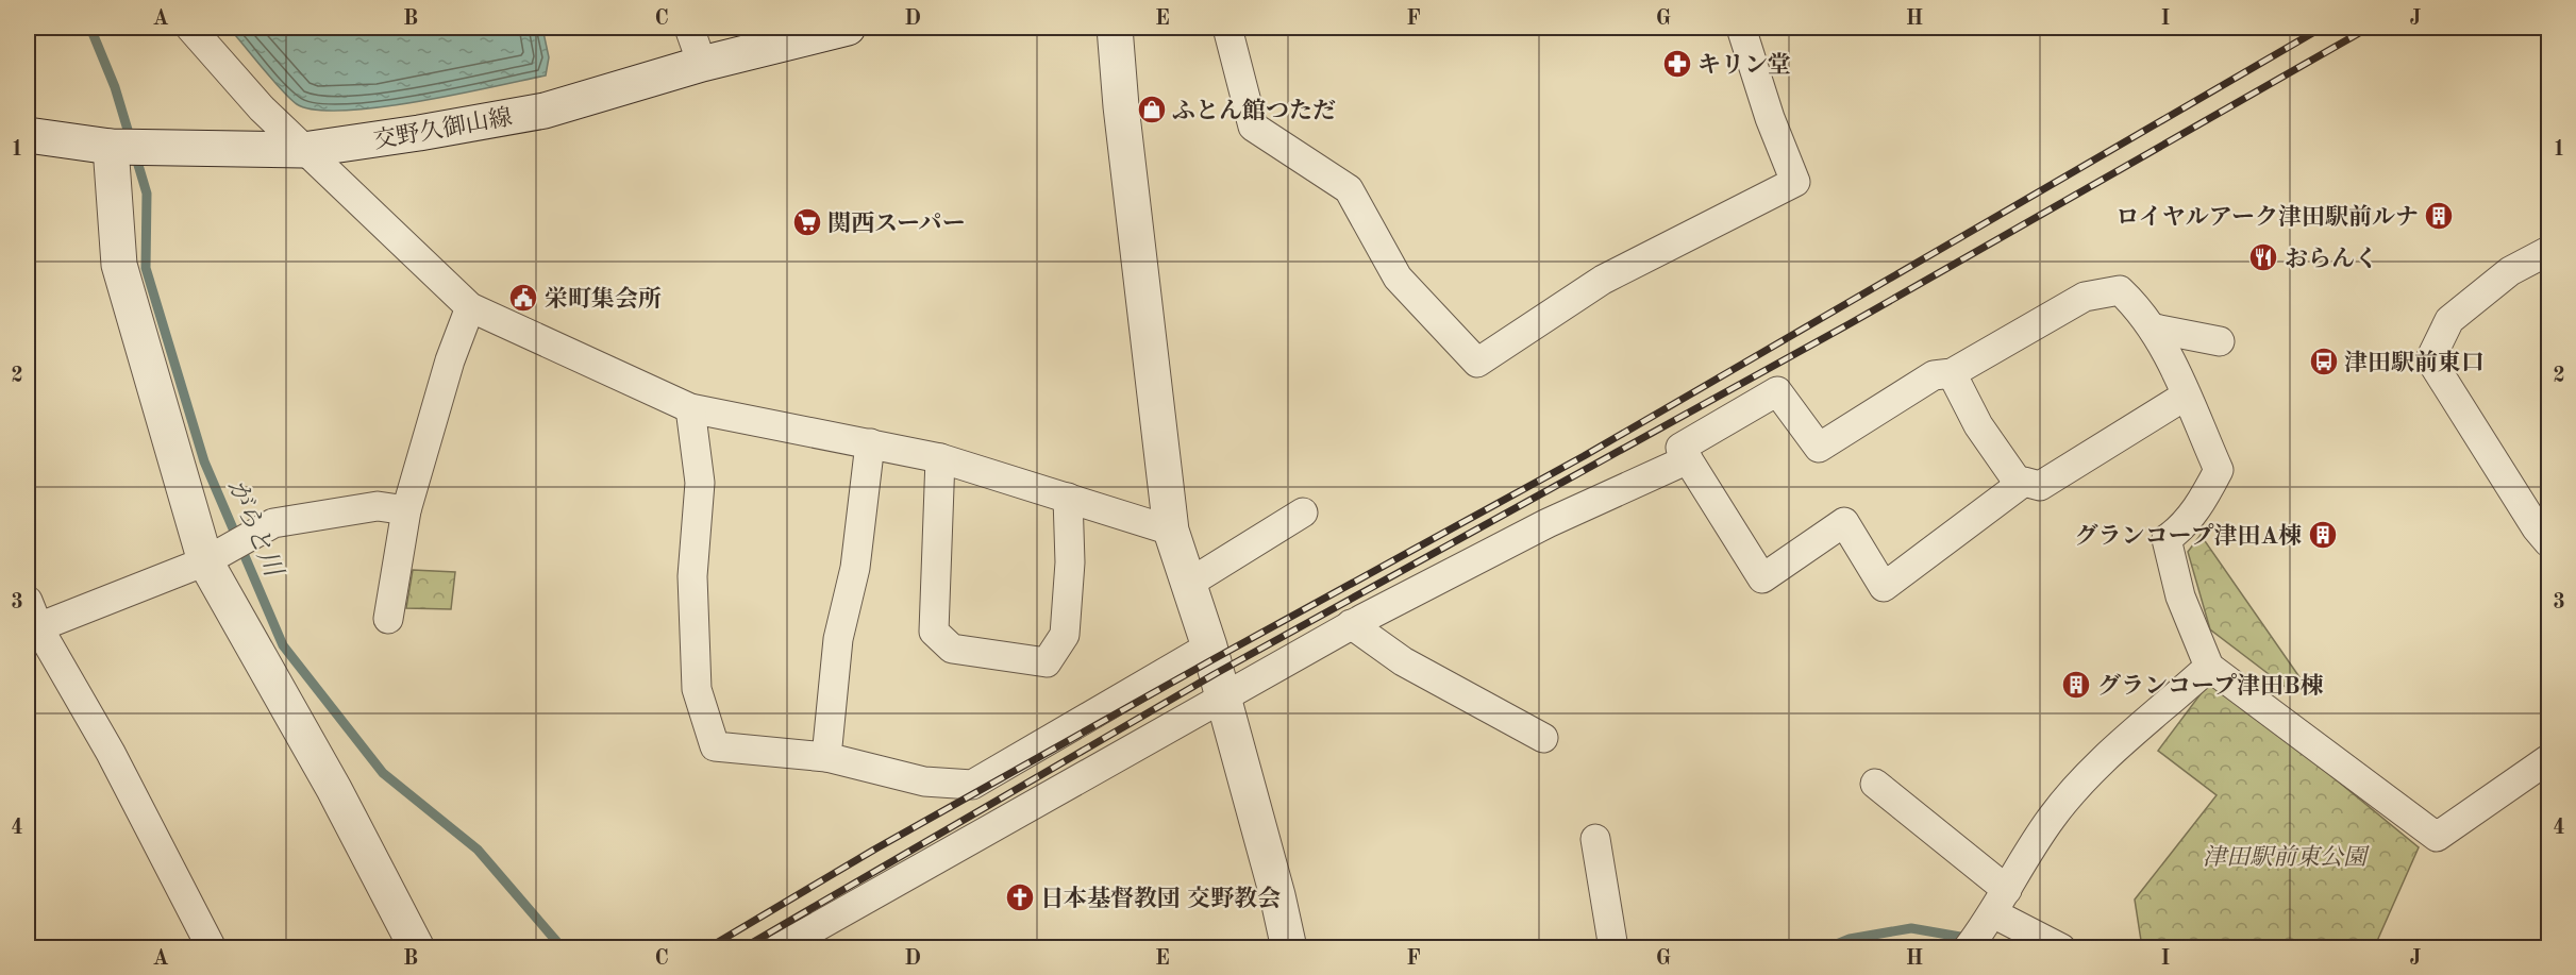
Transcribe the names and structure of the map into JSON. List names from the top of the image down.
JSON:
{
  "streets": {
    "street": ["交野久御山線"]
  },
  "water": ["がらと川"],
  "parks": ["津田駅前東公園"],
  "places": {
    "pharmacy": ["キリン堂"],
    "shop": ["ふとん館つただ"],
    "building": ["ロイヤルアーク津田駅前ルナ", "グランコープ津田A棟", "グランコープ津田B棟"],
    "supermarket": ["関西スーパー"],
    "restaurant": ["おらんく"],
    "public building": ["栄町集会所"],
    "bus stop": ["津田駅前東口"],
    "church": ["日本基督教団 交野教会"]
  },
  "grid": {
    "columns": [
      "A",
      "B",
      "C",
      "D",
      "E",
      "F",
      "G",
      "H",
      "I",
      "J"
    ],
    "rows": [
      "1",
      "2",
      "3",
      "4"
    ]
  }
}
